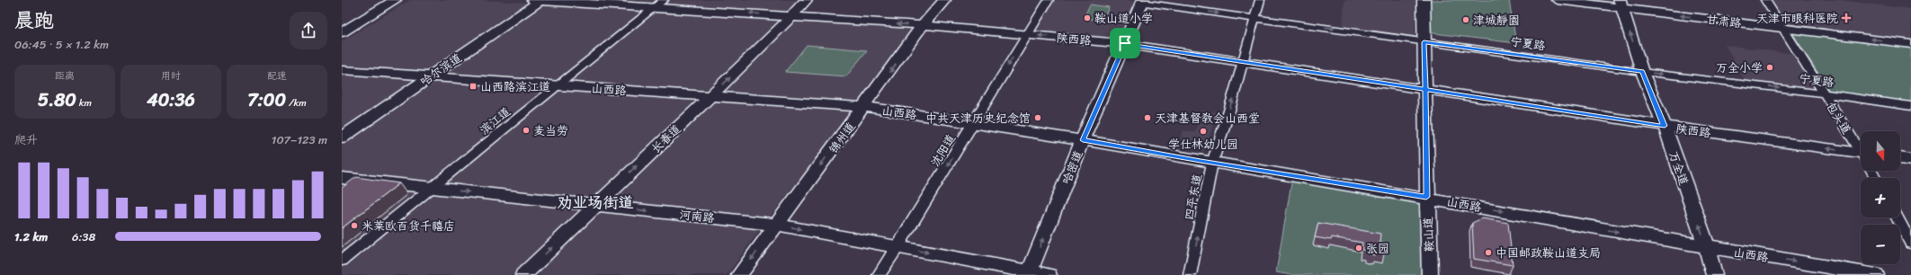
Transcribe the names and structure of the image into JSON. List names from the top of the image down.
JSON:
{
  "streets": {
    "street": [
      "甘肃路",
      "陕西路",
      "宁夏路",
      "哈尔滨道",
      "山西路",
      "包头道",
      "滨江道",
      "锦州道",
      "长春道",
      "沈阳道",
      "哈密道",
      "万全道",
      "四平东道",
      "河南路",
      "鞍山道"
    ]
  },
  "crossings": [
    ["甘肃路", "包头道"],
    ["甘肃路", "万全道"],
    ["陕西路", "哈尔滨道"],
    ["陕西路", "滨江道"],
    ["陕西路", "锦州道"],
    ["陕西路", "长春道"],
    ["陕西路", "沈阳道"],
    ["陕西路", "哈密道"],
    ["陕西路", "万全道"],
    ["陕西路", "四平东道"],
    ["陕西路", "鞍山道"],
    ["宁夏路", "包头道"],
    ["宁夏路", "哈密道"],
    ["宁夏路", "万全道"],
    ["宁夏路", "四平东道"],
    ["宁夏路", "鞍山道"],
    ["哈尔滨道", "山西路"],
    ["山西路", "滨江道"],
    ["山西路", "锦州道"],
    ["山西路", "长春道"],
    ["山西路", "沈阳道"],
    ["山西路", "哈密道"],
    ["山西路", "万全道"],
    ["山西路", "四平东道"],
    ["山西路", "鞍山道"],
    ["滨江道", "河南路"],
    ["锦州道", "河南路"],
    ["长春道", "河南路"],
    ["沈阳道", "河南路"],
    ["哈密道", "河南路"]
  ],
  "one_way": [
    "甘肃路",
    "陕西路",
    "宁夏路",
    "锦州道",
    "长春道",
    "沈阳道",
    "哈密道",
    "万全道",
    "四平东道",
    "河南路"
  ],
  "districts": ["劝业场街道"],
  "places": {
    "other": [
      "鞍山道小学",
      "津城靜園",
      "万全小学",
      "中共天津历史纪念馆",
      "天津基督教会山西堂",
      "麦当劳",
      "学仕林幼儿园",
      "米莱欧百货千禧店",
      "张园",
      "中国邮政鞍山道支局"
    ],
    "health": ["天津市眼科医院"],
    "transit": ["山西路滨江道"]
  },
  "north": "bottom",
  "page": {
    "heading": ["晨跑", "06:45 · 5 × 1.2 km"],
    "stats": [
      ["距离", "5.80 km"],
      ["用时", "40:36"],
      ["配速", "7:00 /km"]
    ],
    "chart": ["爬升", "107–123 m"],
    "map_buttons": ["+", "−"],
    "list": [
      {
        "name": "1.2 km",
        "note": "6:38"
      }
    ]
  }
}
